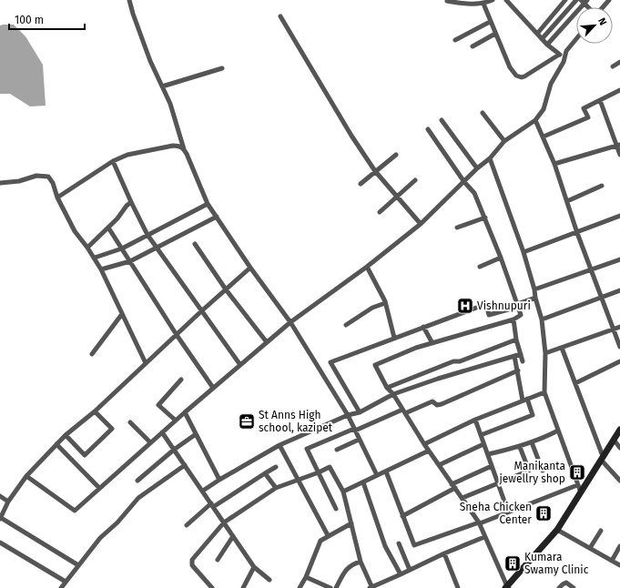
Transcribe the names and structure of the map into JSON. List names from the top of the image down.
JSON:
{
  "places": {
    "hospital": ["Vishnupuri"],
    "office": ["St Anns High school, kazipet"],
    "building": ["Manikanta jewellry shop", "Sneha Chicken Center", "Kumara Swamy Clinic"]
  },
  "scale_bar": "100 m",
  "north": "top right"
}
